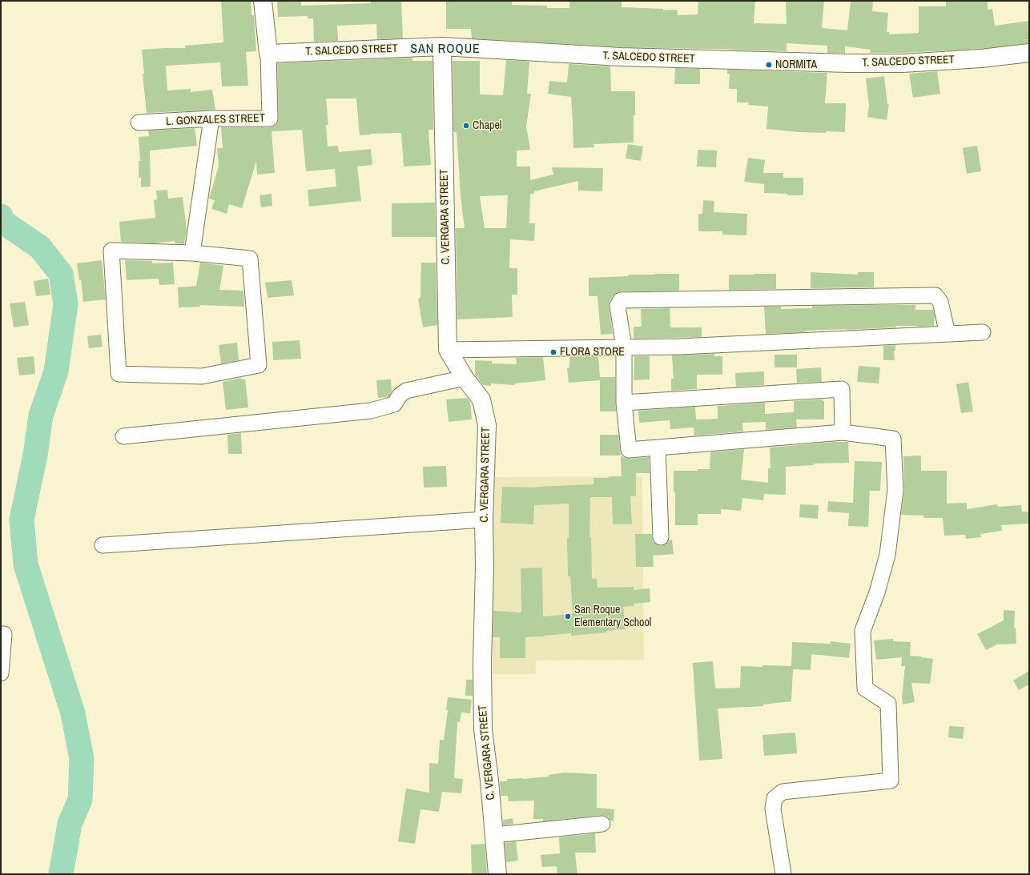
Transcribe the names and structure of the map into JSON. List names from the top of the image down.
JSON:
{
  "streets": {
    "street": ["T. SALCEDO STREET", "L. GONZALES STREET", "C. VERGARA STREET"]
  },
  "crossings": [
    ["T. SALCEDO STREET", "L. GONZALES STREET"],
    ["T. SALCEDO STREET", "C. VERGARA STREET"]
  ],
  "districts": ["SAN ROQUE"],
  "places": [
    "NORMITA",
    "Chapel",
    "FLORA STORE",
    "San Roque Elementary School"
  ]
}
